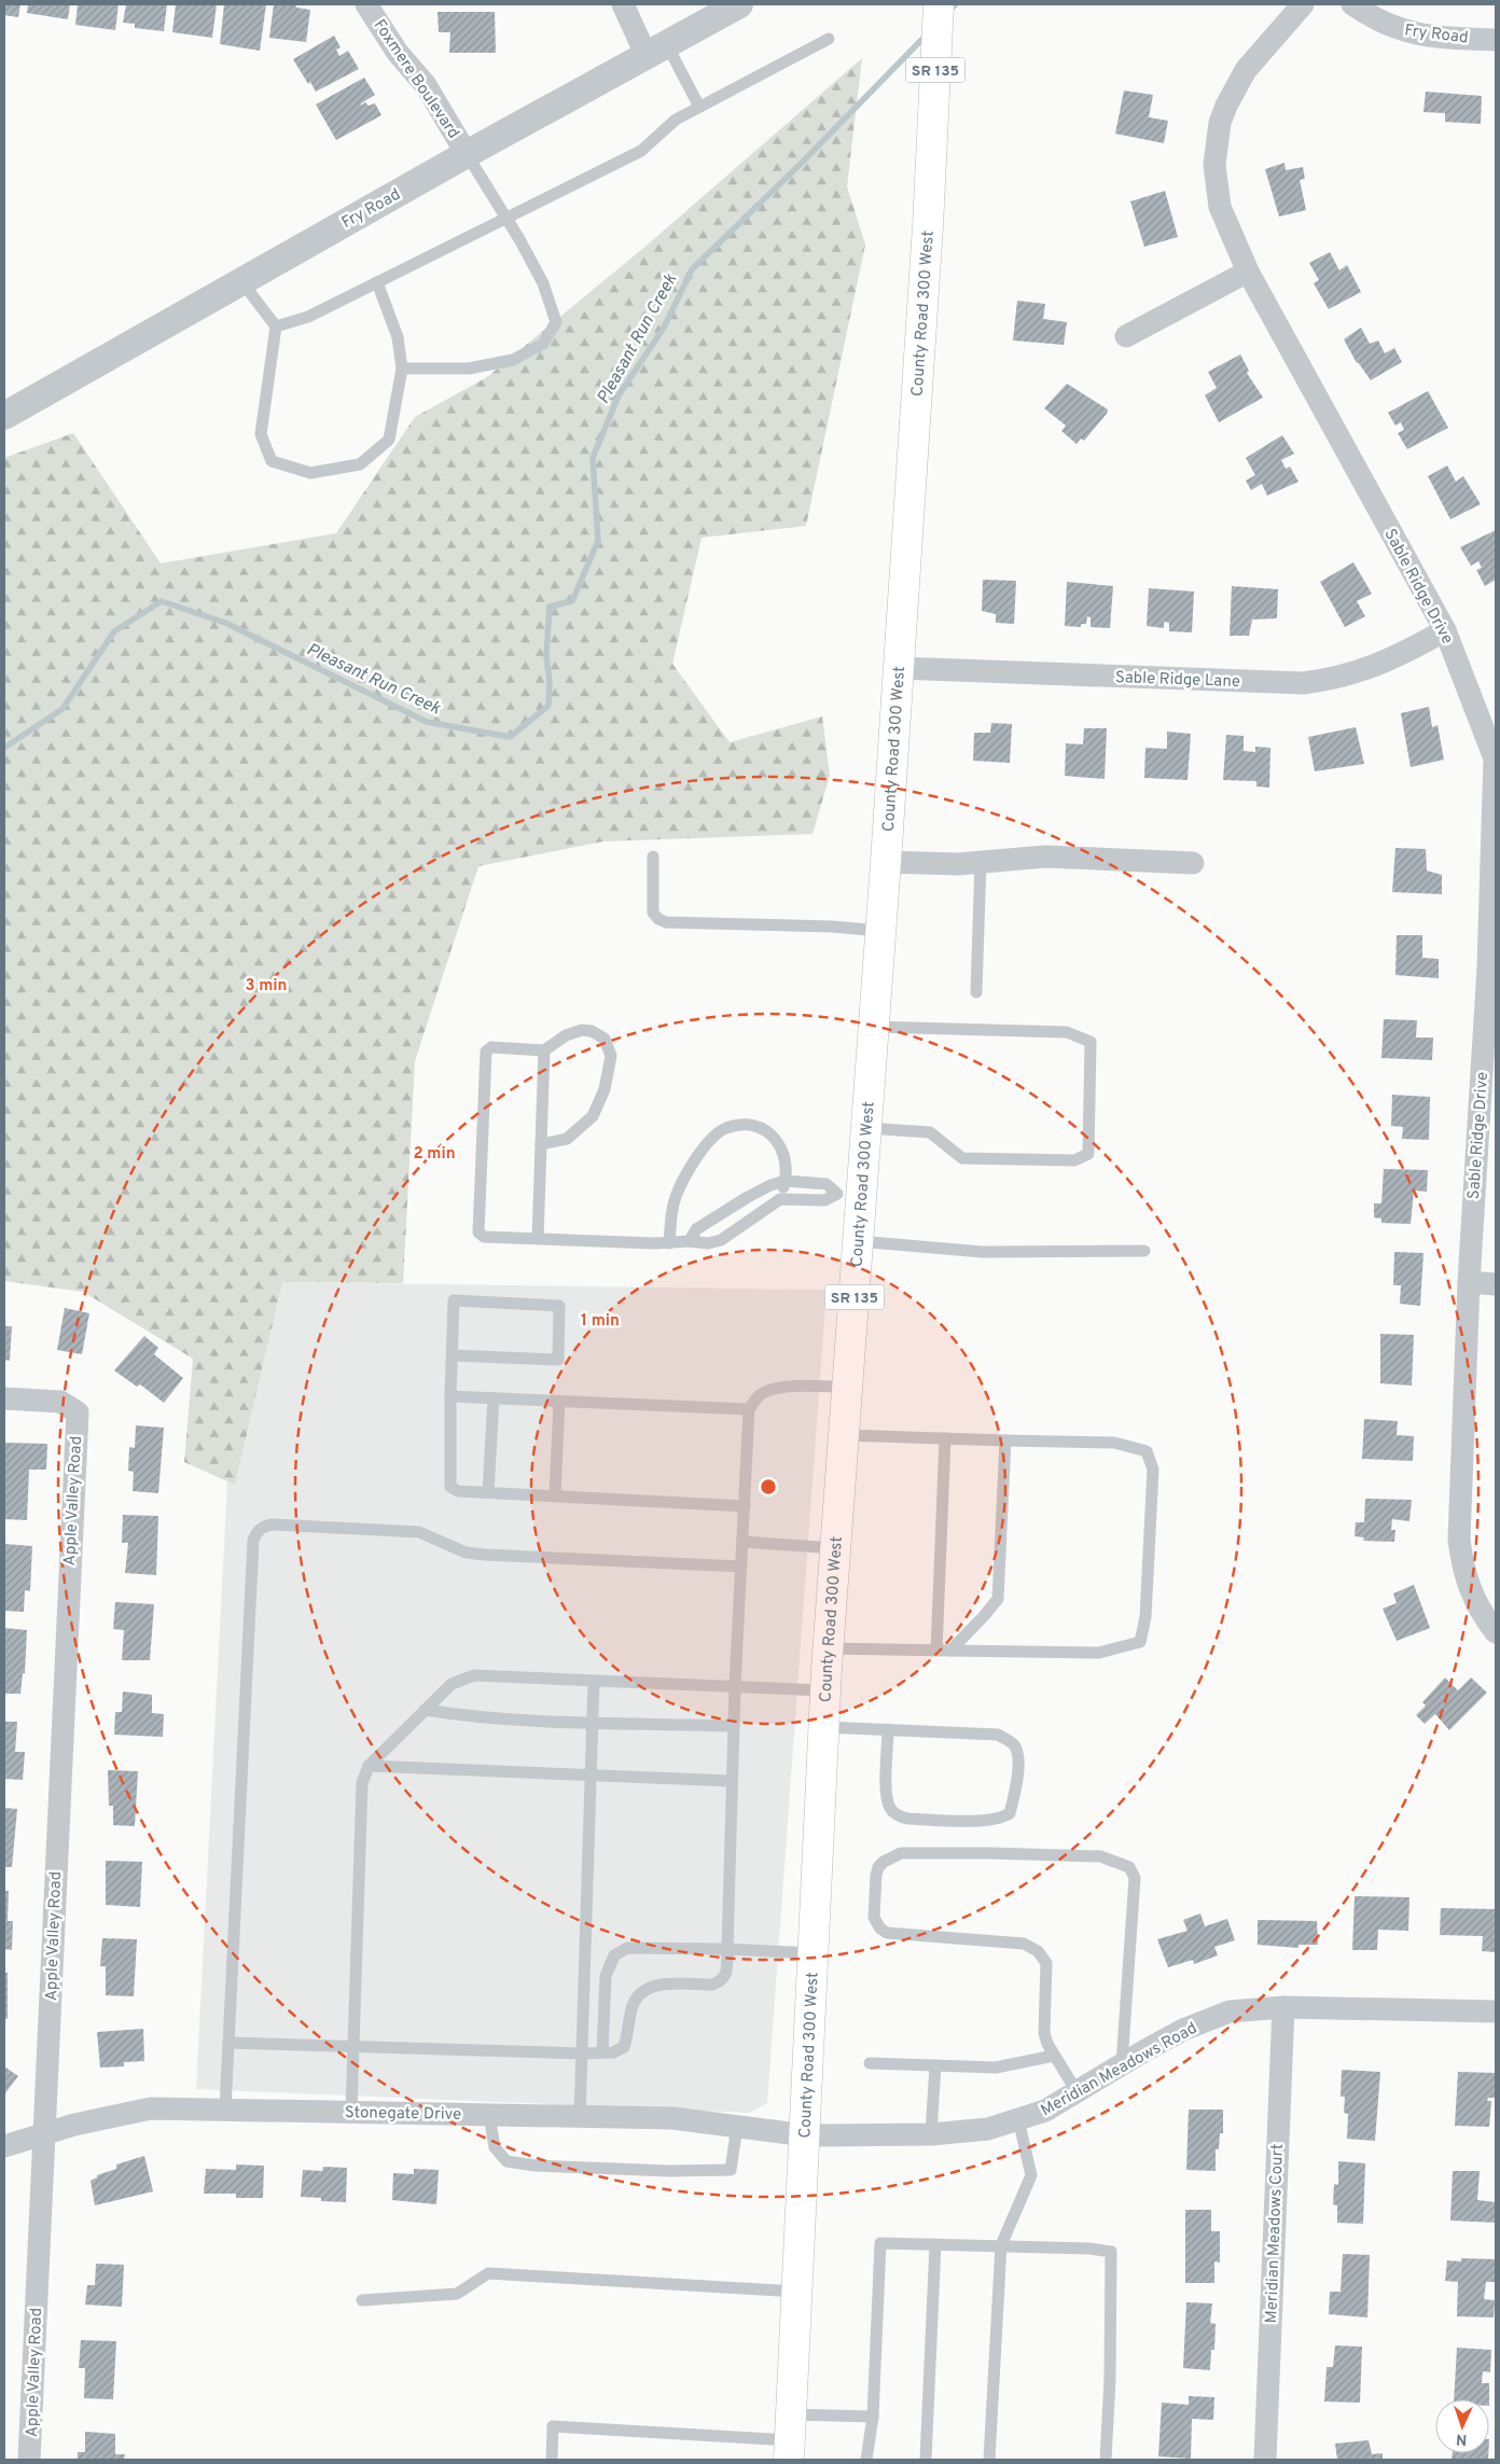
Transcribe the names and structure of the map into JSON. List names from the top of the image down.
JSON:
{
  "streets": {
    "main road": ["SR 135", "County Road 300 West"],
    "street": [
      "Fry Road",
      "Foxmere Boulevard",
      "Sable Ridge Drive",
      "Sable Ridge Lane",
      "Apple Valley Road",
      "Meridian Meadows Road",
      "Stonegate Drive",
      "Meridian Meadows Court"
    ]
  },
  "crossings": [
    ["Fry Road", "Foxmere Boulevard"],
    ["County Road 300 West", "Sable Ridge Lane"],
    ["County Road 300 West", "Meridian Meadows Road"],
    ["County Road 300 West", "Stonegate Drive"],
    ["Sable Ridge Drive", "Sable Ridge Lane"],
    ["Apple Valley Road", "Stonegate Drive"],
    ["Meridian Meadows Road", "Stonegate Drive"],
    ["Meridian Meadows Road", "Meridian Meadows Court"]
  ],
  "water": ["Pleasant Run Creek"],
  "north": "bottom",
  "rings": ["3 min", "2 min", "1 min"]
}
